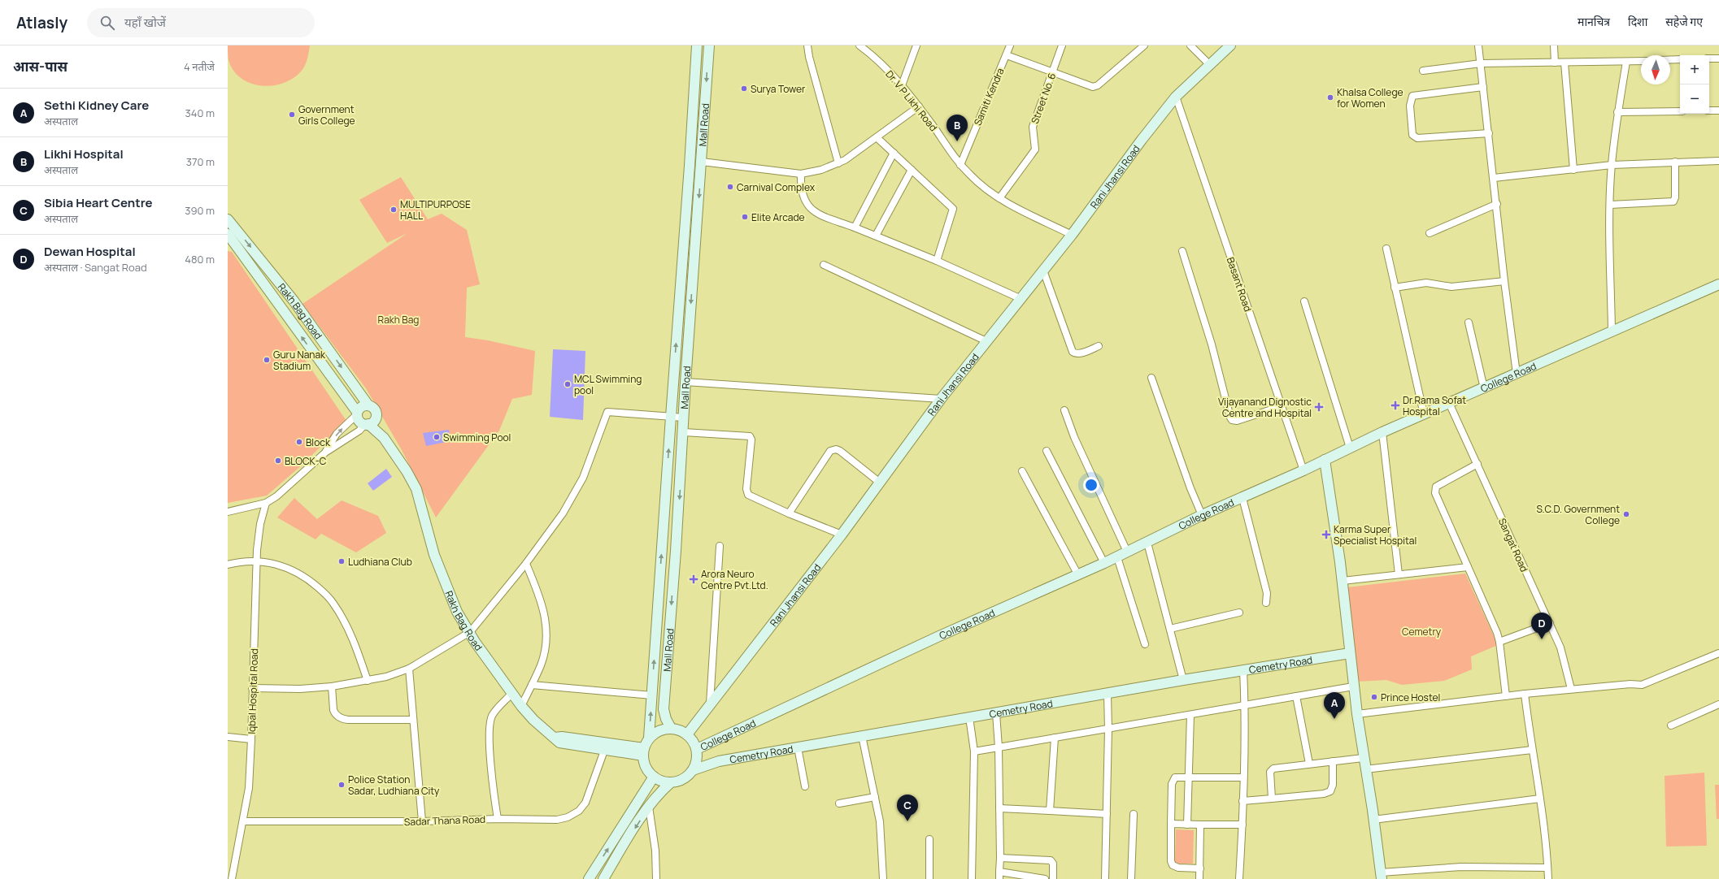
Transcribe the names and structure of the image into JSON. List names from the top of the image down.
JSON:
{
  "streets": {
    "street": [
      "Samiti Kendra",
      "Street No. 6",
      "Dr. V P Likhi Road",
      "Mall Road",
      "Rani Jhansi Road",
      "Basant Road",
      "Rakh Bag Road",
      "College Road",
      "Sangat Road",
      "Cemetry Road",
      "Iqbal Hospital Road",
      "Sadar Thana Road"
    ]
  },
  "crossings": [
    ["Samiti Kendra", "Dr. V P Likhi Road"],
    ["Street No. 6", "Dr. V P Likhi Road"],
    ["Dr. V P Likhi Road", "Rani Jhansi Road"],
    ["Mall Road", "Rani Jhansi Road"],
    ["Mall Road", "Rakh Bag Road"],
    ["Mall Road", "College Road"],
    ["Mall Road", "Cemetry Road"],
    ["Rani Jhansi Road", "Basant Road"],
    ["Rani Jhansi Road", "Rakh Bag Road"],
    ["Rani Jhansi Road", "College Road"],
    ["Rani Jhansi Road", "Cemetry Road"],
    ["Basant Road", "College Road"],
    ["Rakh Bag Road", "College Road"],
    ["Rakh Bag Road", "Cemetry Road"],
    ["Rakh Bag Road", "Sadar Thana Road"],
    ["College Road", "Sangat Road"],
    ["College Road", "Cemetry Road"],
    ["Iqbal Hospital Road", "Sadar Thana Road"]
  ],
  "parks": ["Rakh Bag", "Cemetry"],
  "places": {
    "other": [
      "Surya Tower",
      "Khalsa College for Women",
      "Government Girls College",
      "Carnival Complex",
      "MULTIPURPOSE HALL",
      "Elite Arcade",
      "Guru Nanak Stadium",
      "MCL Swimming pool",
      "Swimming Pool",
      "Block",
      "BLOCK-C",
      "S.C.D. Government College",
      "Ludhiana Club",
      "Prince Hostel",
      "Police Station Sadar, Ludhiana City"
    ],
    "health": [
      "Dr.Rama Sofat Hospital",
      "Vijayanand Dignostic Centre and Hospital",
      "Karma Super Specialist Hospital",
      "Arora Neuro Centre Pvt.Ltd."
    ]
  },
  "north": "bottom",
  "page": {
    "header": "Atlasly",
    "search": "यहाँ खोजें",
    "nav": ["मानचित्र", "दिशा", "सहेजे गए"],
    "heading": ["आस-पास", "4 नतीजे"],
    "map_buttons": ["+", "−"],
    "list": [
      {
        "mark": "A",
        "name": "Sethi Kidney Care",
        "note": "अस्पताल",
        "value": "340 m"
      },
      {
        "mark": "B",
        "name": "Likhi Hospital",
        "note": "अस्पताल",
        "value": "370 m"
      },
      {
        "mark": "C",
        "name": "Sibia Heart Centre",
        "note": "अस्पताल",
        "value": "390 m"
      },
      {
        "mark": "D",
        "name": "Dewan Hospital",
        "note": "अस्पताल · Sangat Road",
        "value": "480 m"
      }
    ],
    "pins": [
      "B",
      "D",
      "A",
      "C"
    ]
  }
}
